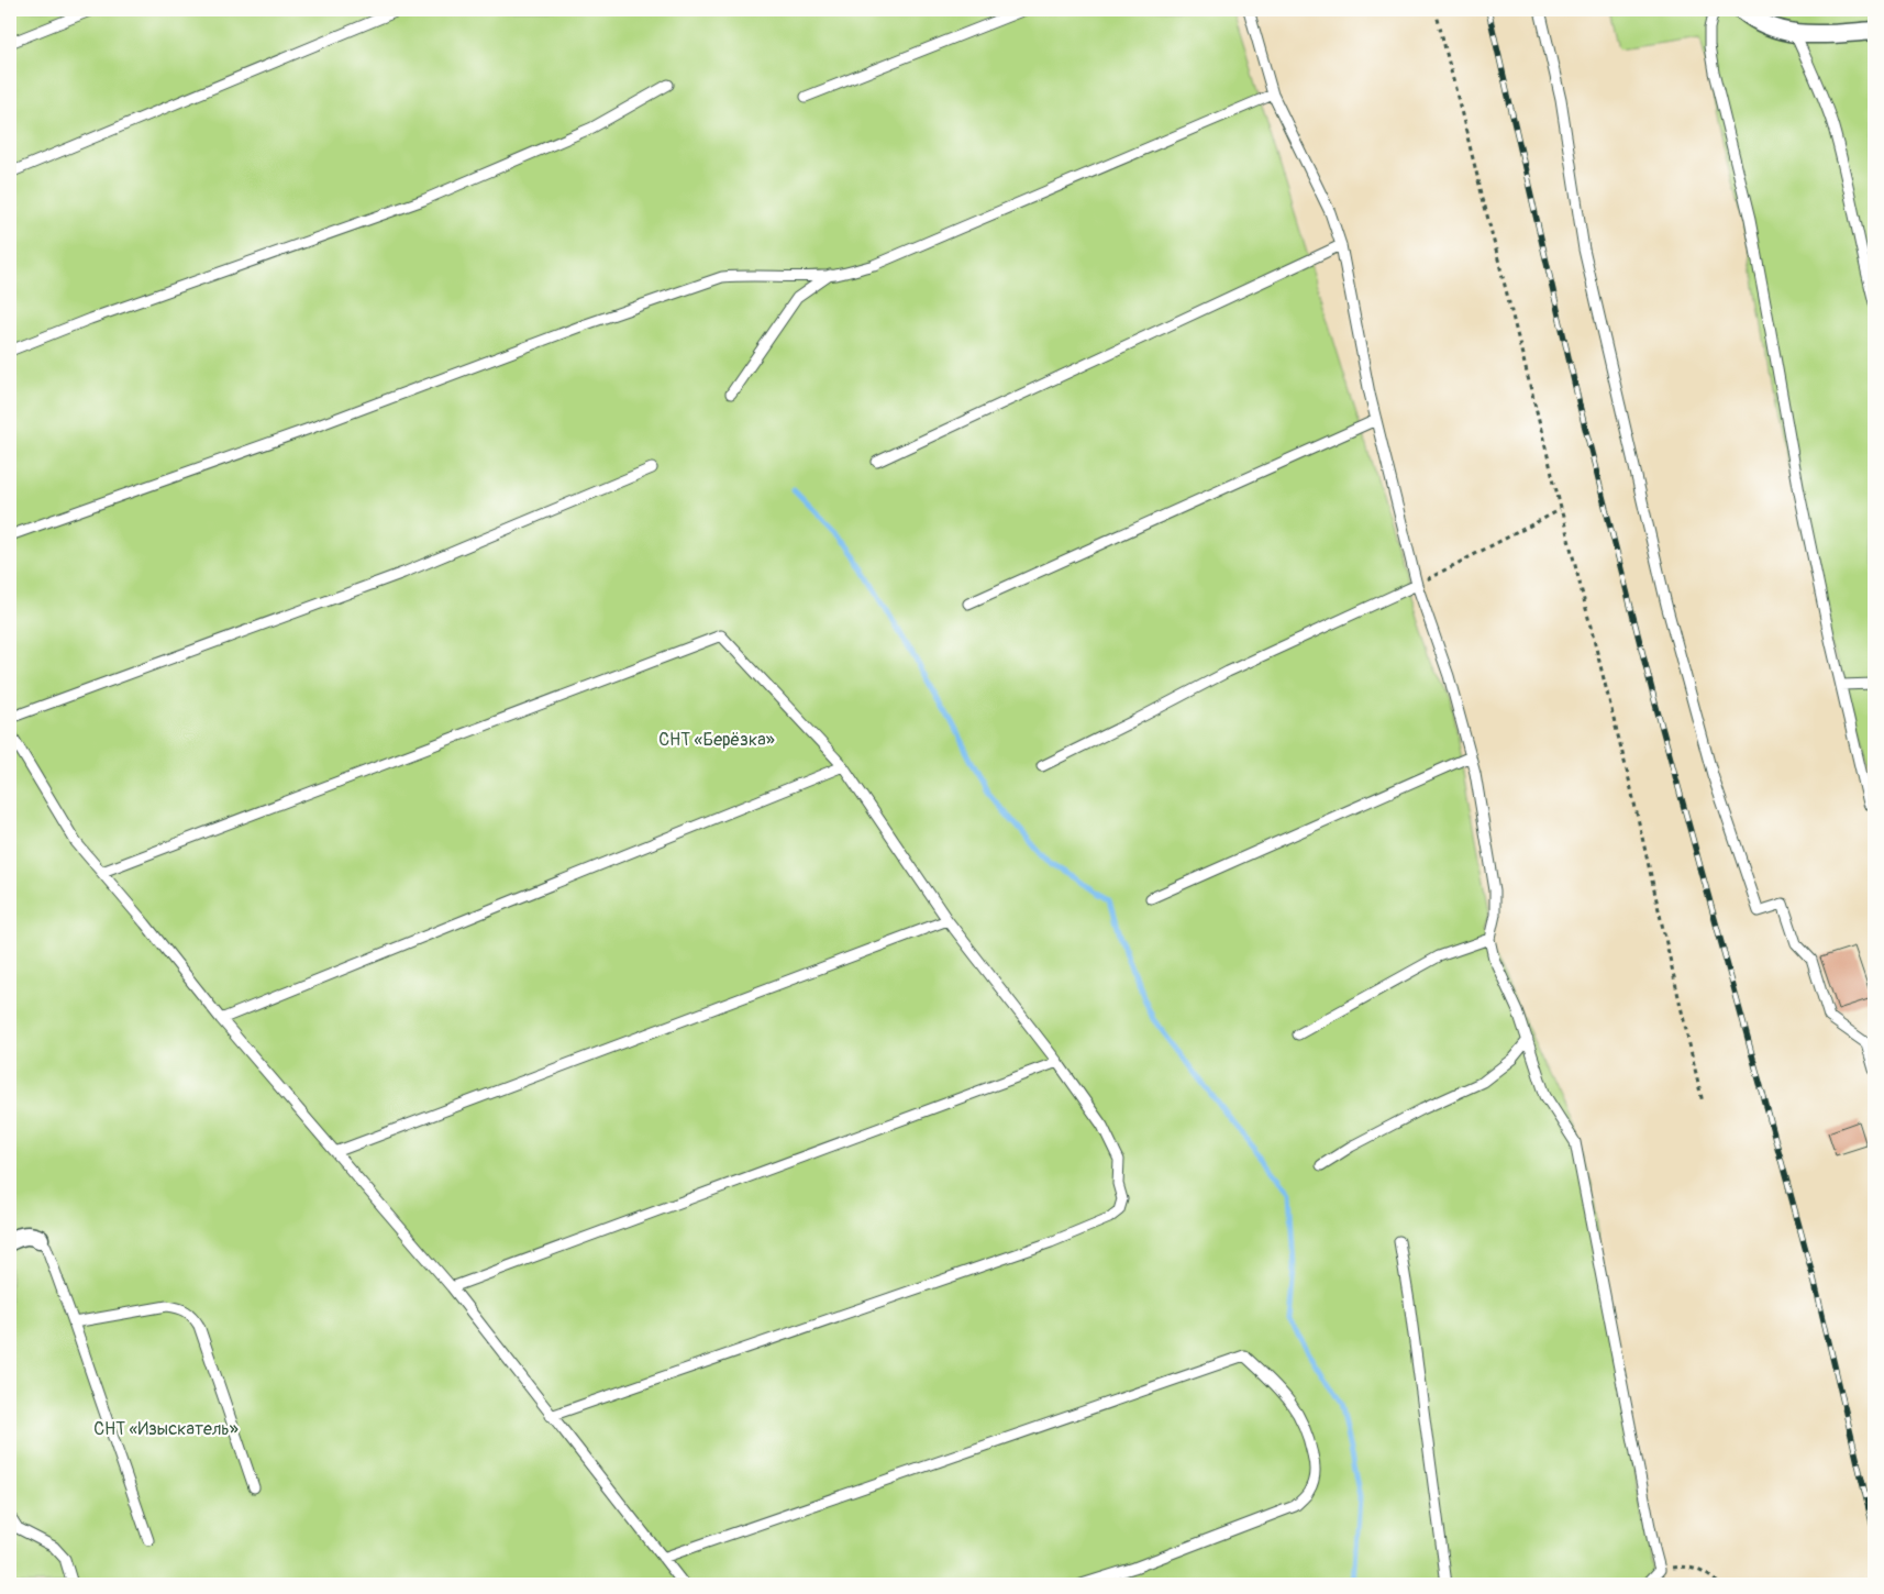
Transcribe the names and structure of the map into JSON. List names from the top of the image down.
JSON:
{
  "parks": ["СНТ «Берёзка»", "СНТ «Изыскатель»"]
}
